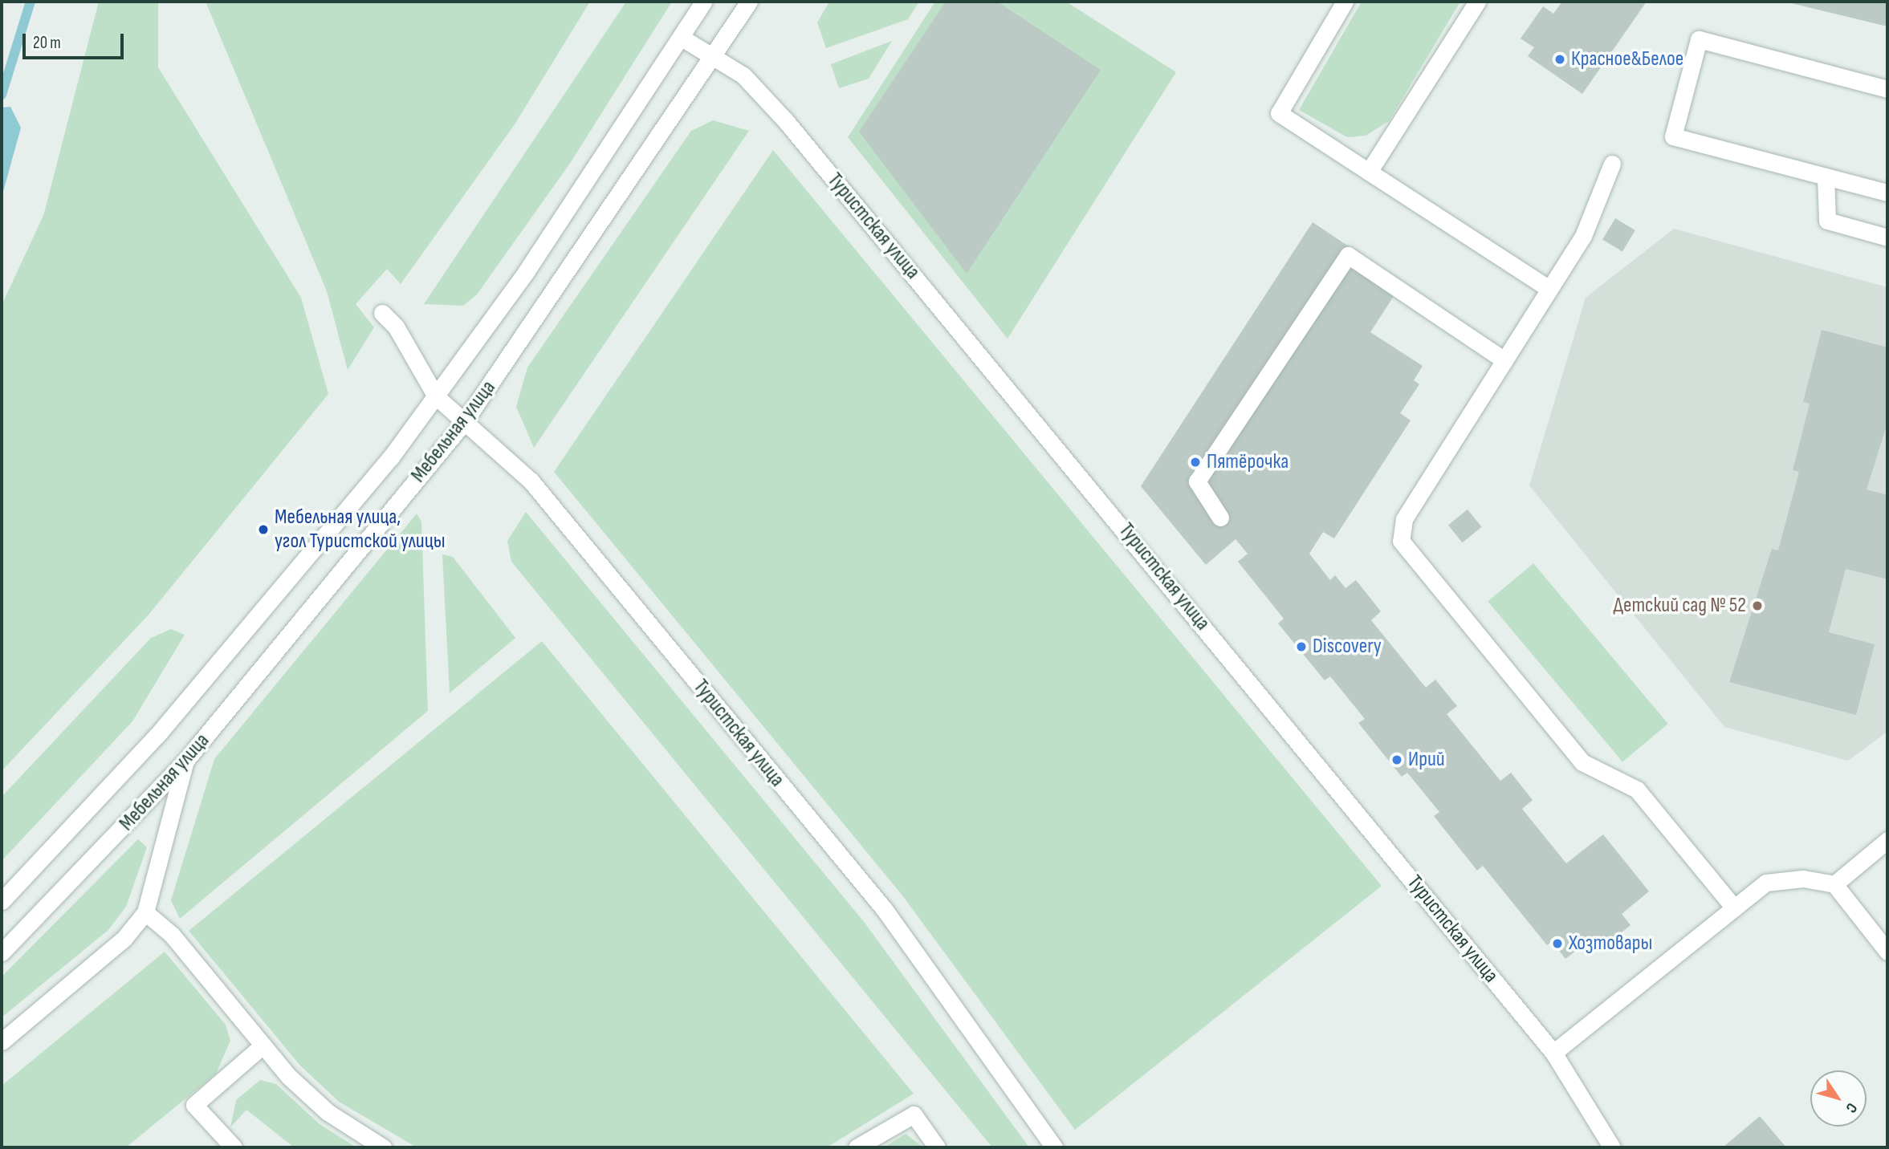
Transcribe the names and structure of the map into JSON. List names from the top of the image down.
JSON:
{
  "streets": {
    "street": ["Туристская улица", "Мебельная улица"]
  },
  "crossings": [
    ["Туристская улица", "Мебельная улица"]
  ],
  "places": [
    "Красное&Белое",
    "Пятёрочка",
    "Мебельная улица, угол Туристской улицы",
    "Детский сад № 52",
    "Discovery",
    "Ирий",
    "Хозтовары"
  ],
  "scale_bar": "20 m",
  "north": "bottom right"
}
